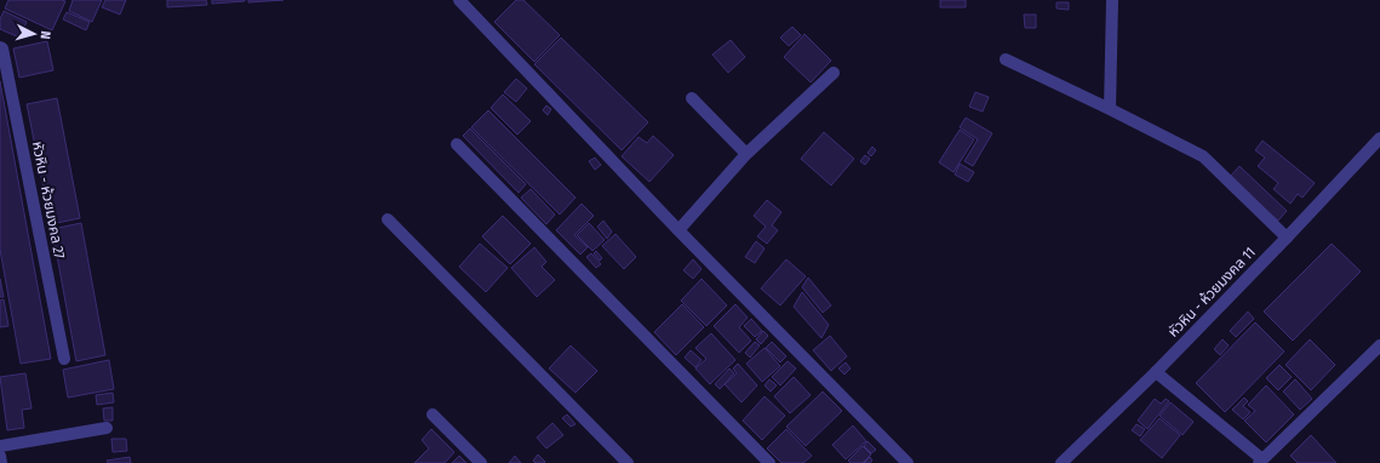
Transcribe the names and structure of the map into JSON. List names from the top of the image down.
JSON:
{
  "streets": {
    "street": ["หัวหิน - ห้วยมงคล 27", "หัวหิน - ห้วยมงคล 11"]
  },
  "north": "right"
}
